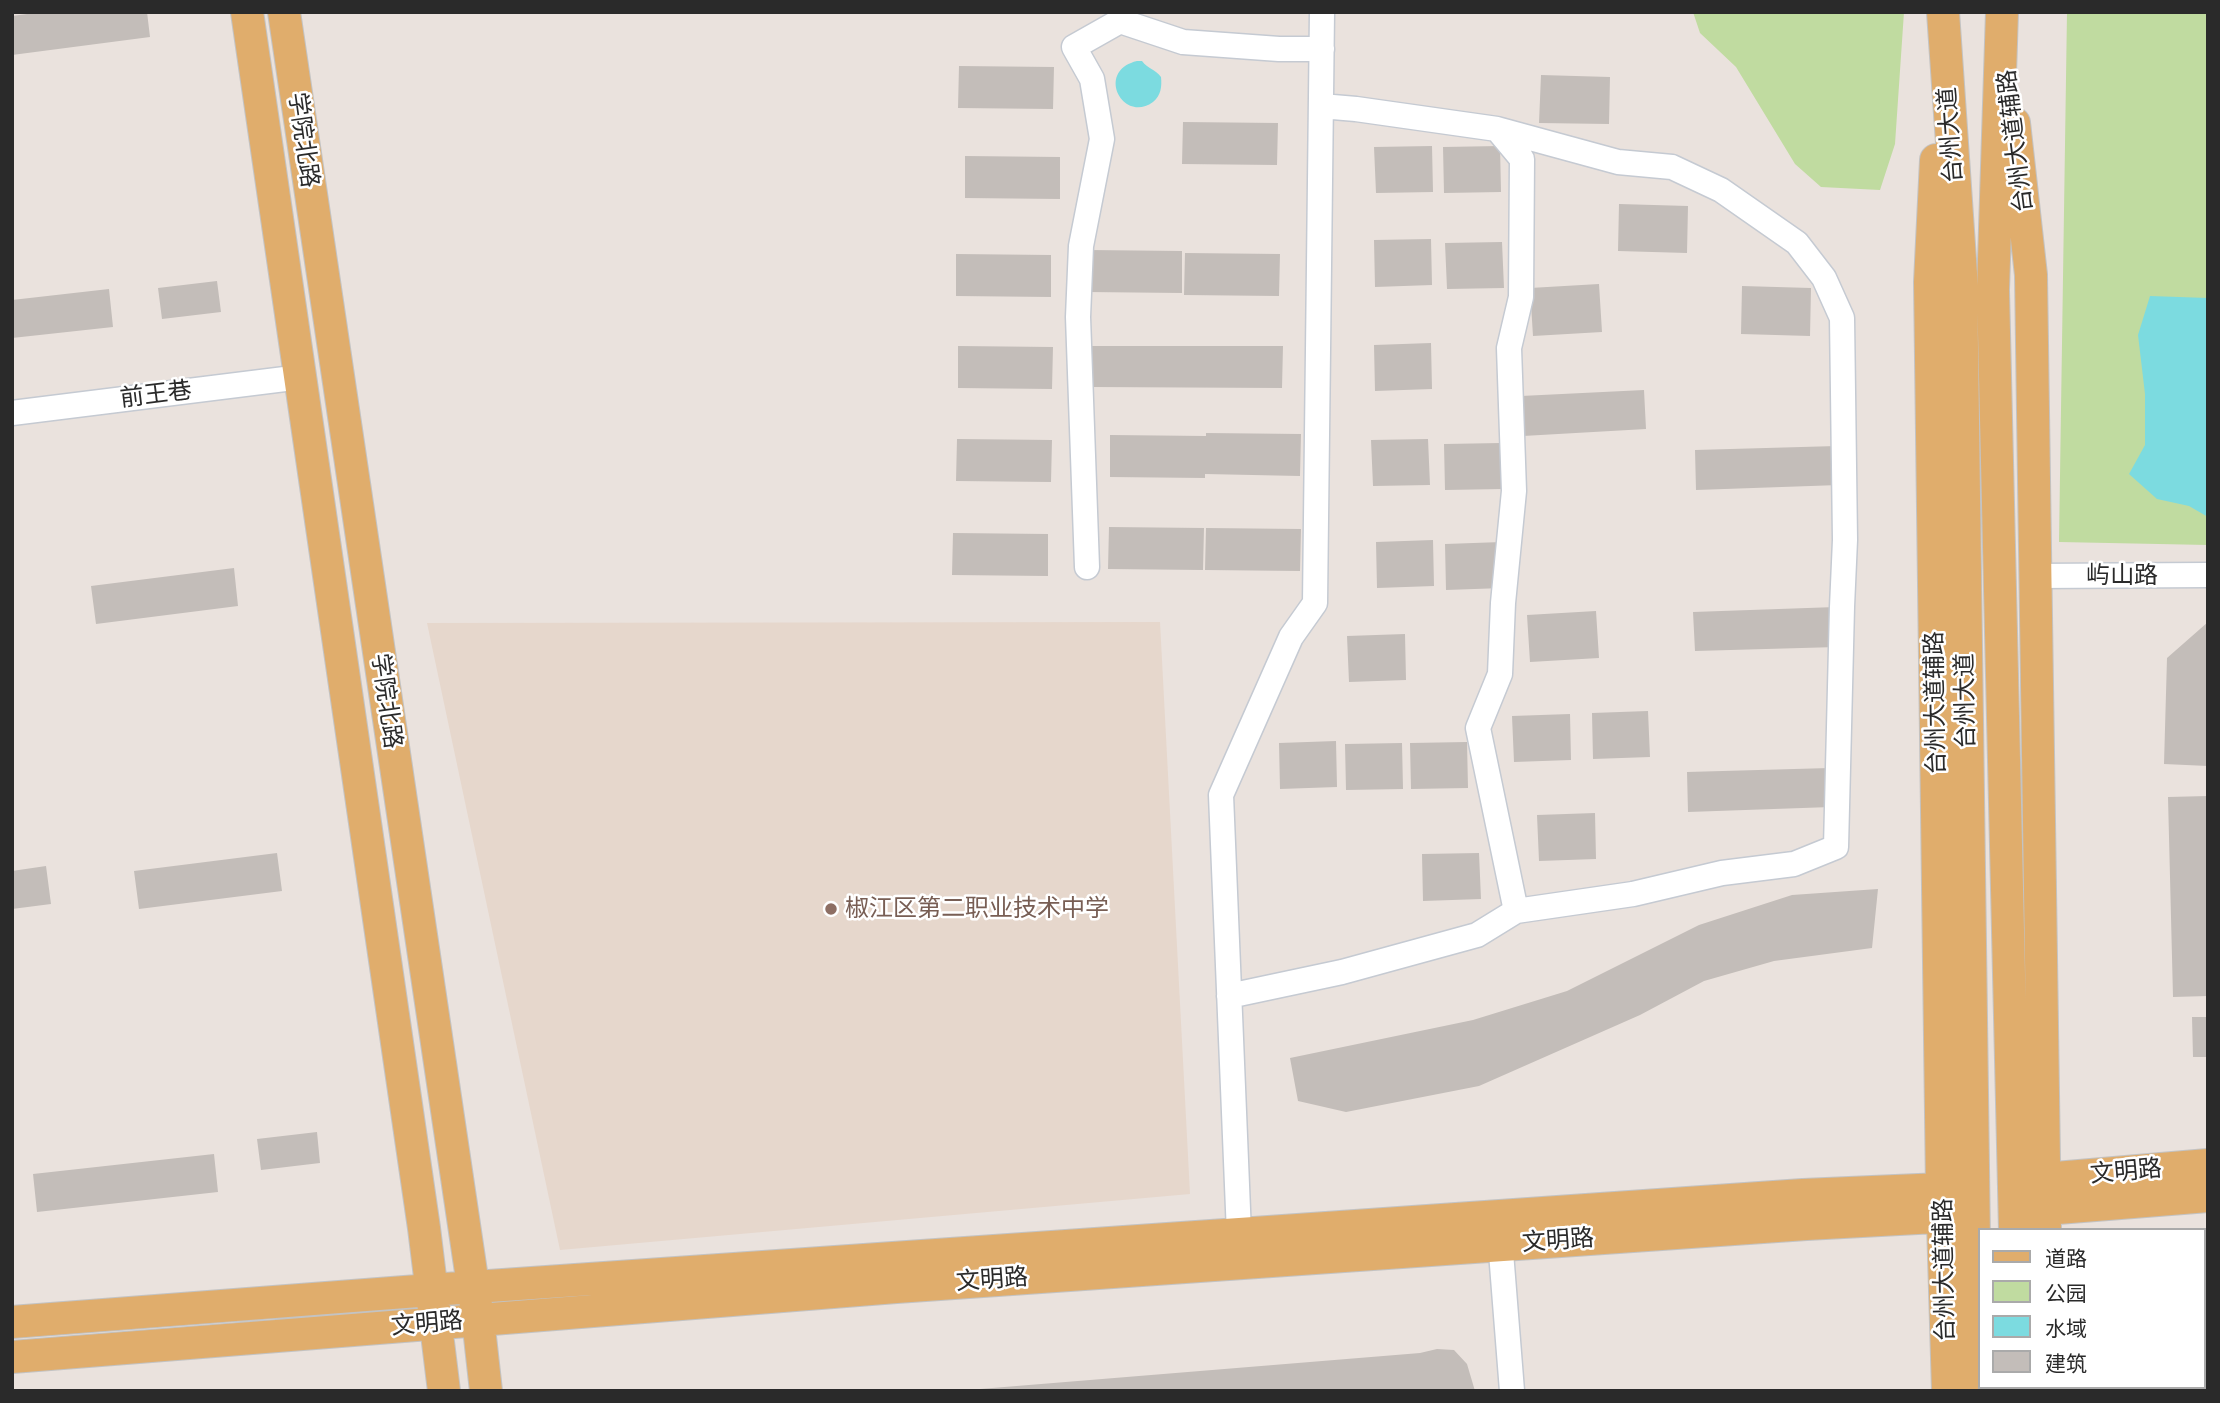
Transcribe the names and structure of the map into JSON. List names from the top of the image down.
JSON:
{
  "streets": {
    "main road": [
      "台州大道",
      "学院北路",
      "台州大道辅路",
      "文明路"
    ],
    "street": ["前王巷", "屿山路"]
  },
  "crossings": [
    ["台州大道", "台州大道辅路"],
    ["学院北路", "前王巷"],
    ["学院北路", "文明路"],
    ["台州大道辅路", "屿山路"],
    ["台州大道辅路", "文明路"]
  ],
  "places": ["椒江区第二职业技术中学"],
  "legend": [
    "道路",
    "公园",
    "水域",
    "建筑"
  ]
}
